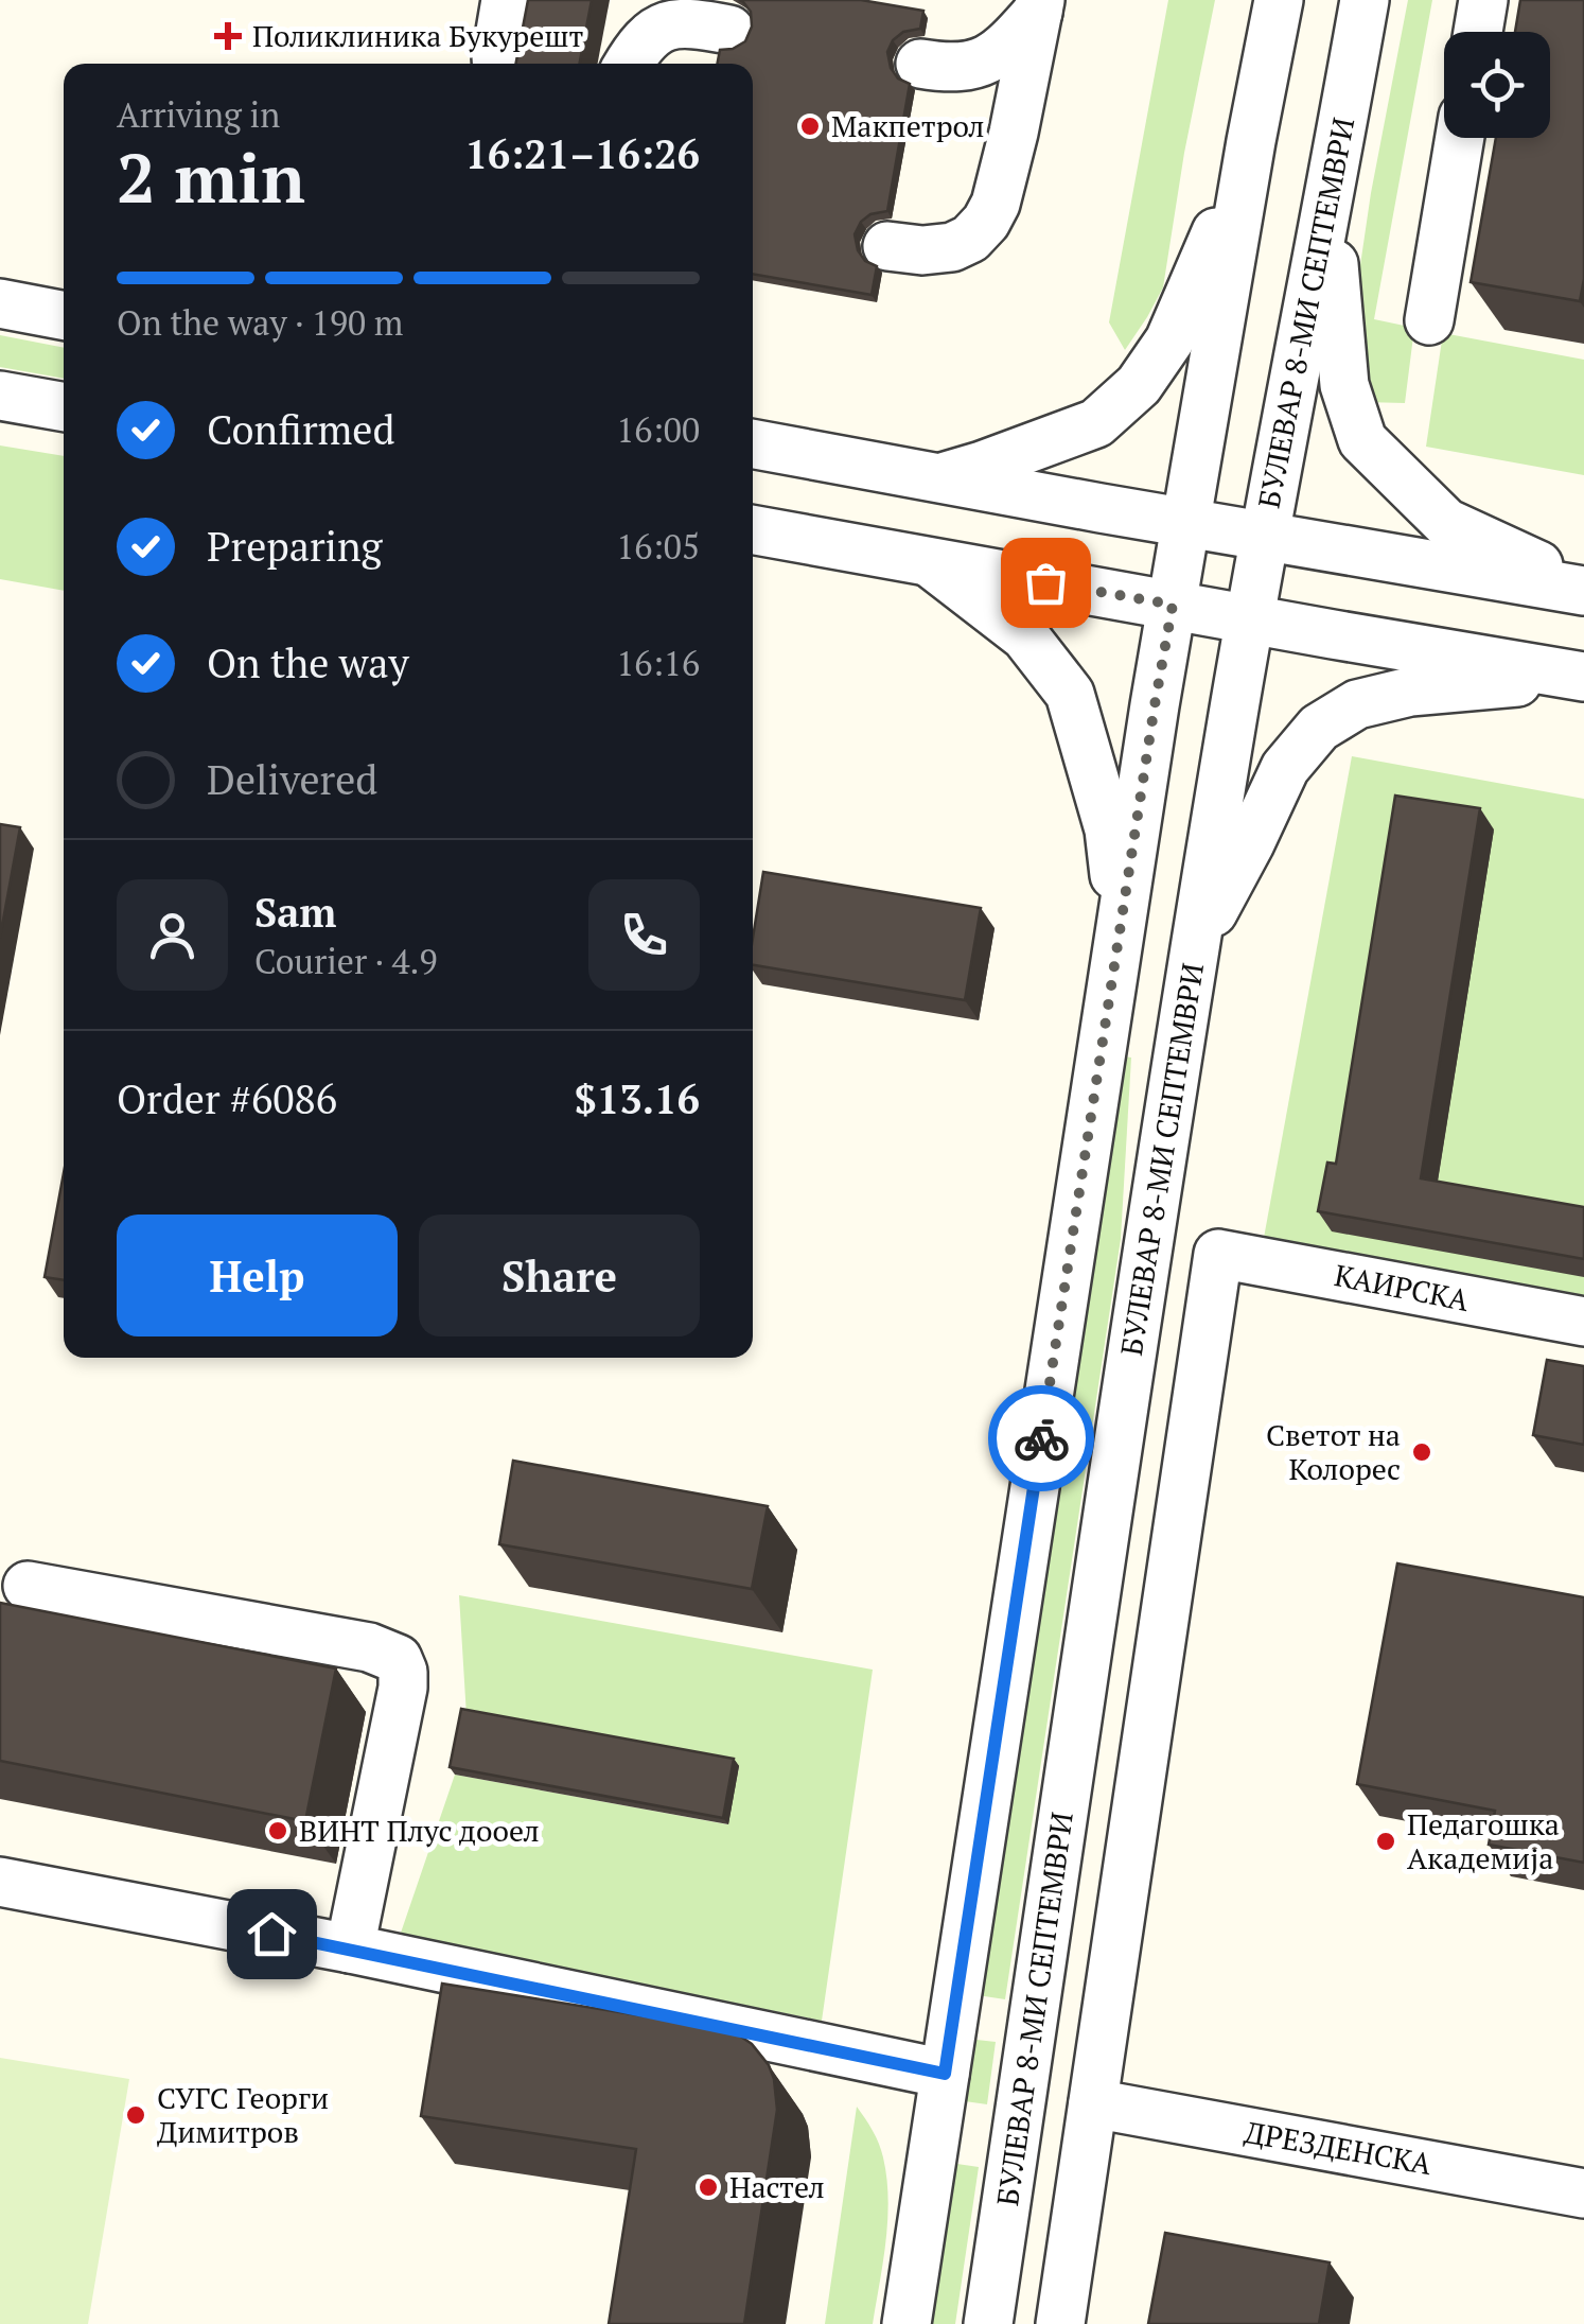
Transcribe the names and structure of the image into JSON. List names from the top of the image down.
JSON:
{
  "streets": {
    "street": ["БУЛЕВАР 8-МИ СЕПТЕМВРИ", "КАИРСКА", "ДРЕЗДЕНСКА"]
  },
  "places": {
    "health": ["Поликлиника Букурешт"],
    "other": [
      "Макпетрол",
      "Светот на Колорес",
      "ВИНТ Плус дооел",
      "Педагошка Академија",
      "СУГС Георги Димитров",
      "Настел"
    ]
  },
  "page": {
    "heading": ["2 min", "Arriving in", "16:21–16:26"],
    "panel": [
      "Sam",
      "Courier · 4.9",
      "Order #6086",
      "$13.16"
    ],
    "bar": "On the way · 190 m",
    "list": [
      ["Confirmed", "16:00"],
      ["Preparing", "16:05"],
      ["On the way", "16:16"],
      "Delivered"
    ],
    "buttons": ["Help", "Share"]
  }
}
